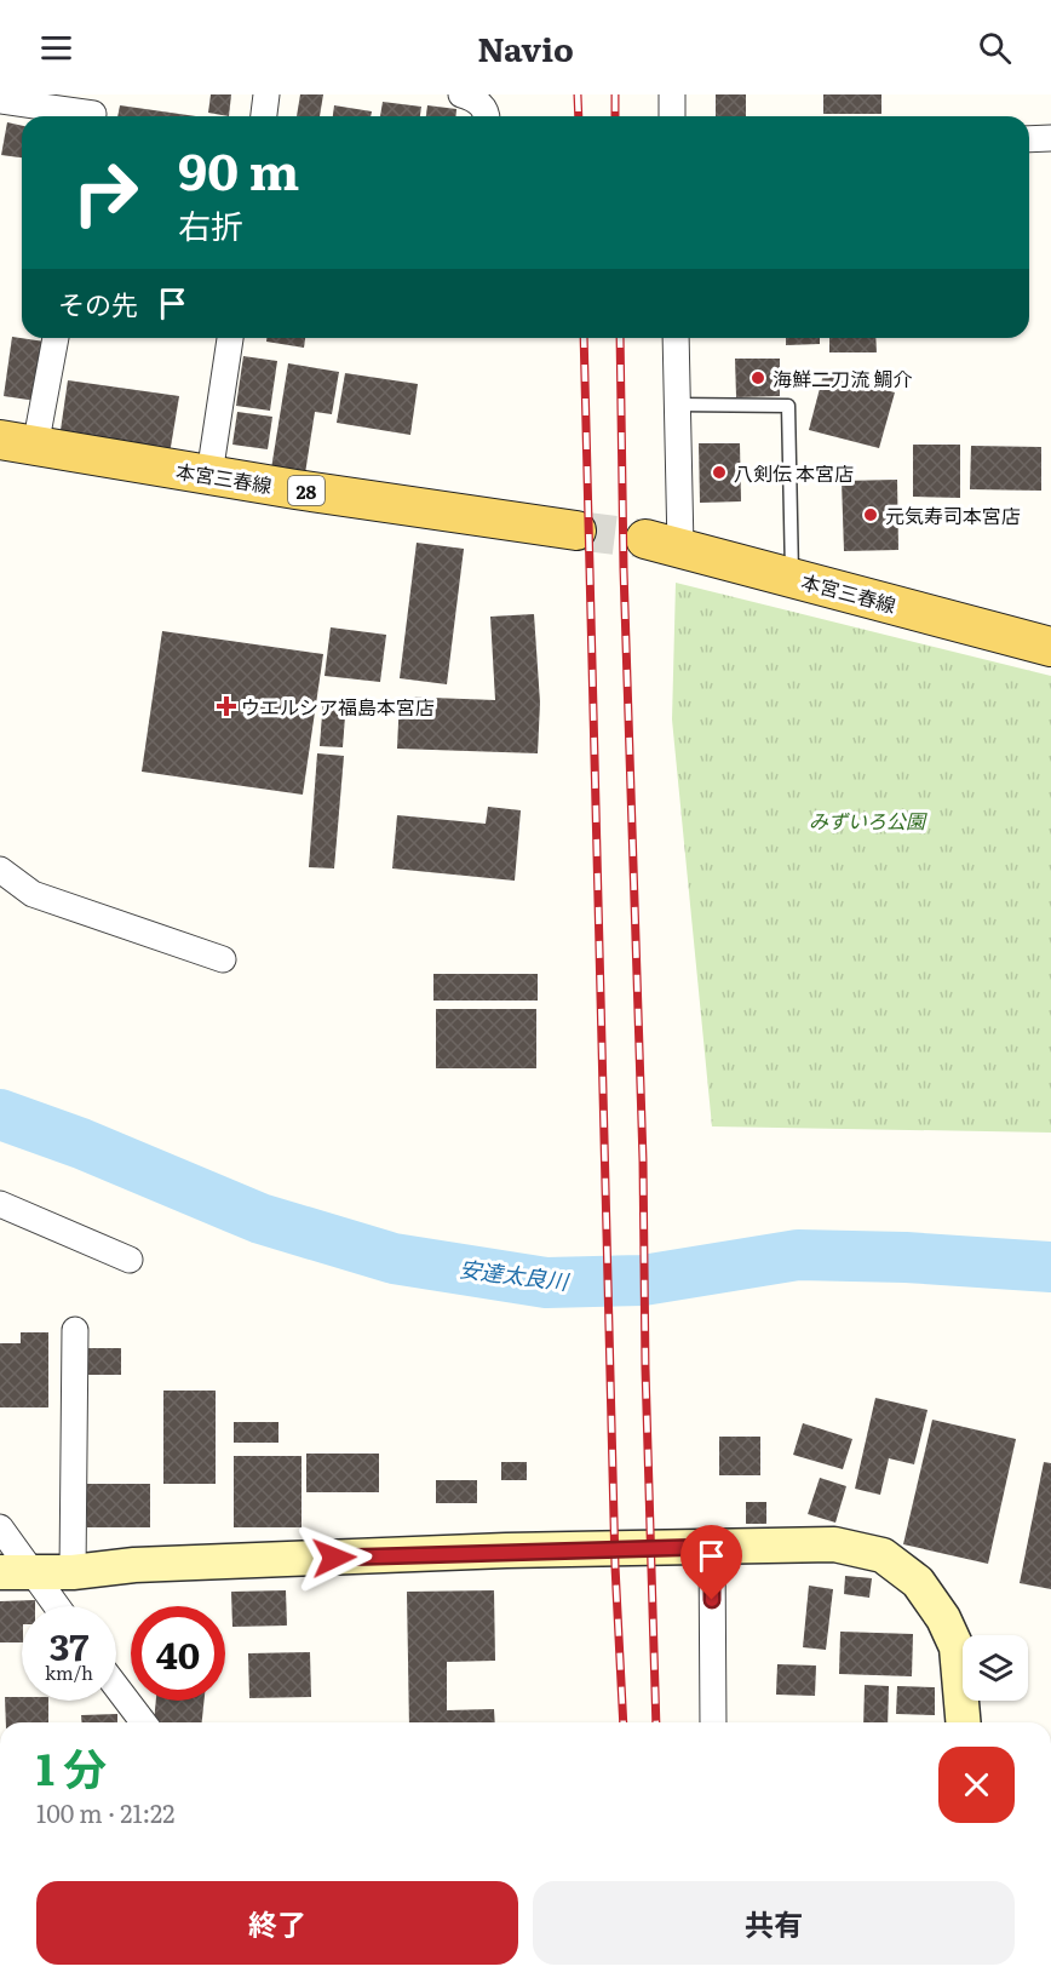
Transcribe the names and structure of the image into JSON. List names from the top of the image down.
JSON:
{
  "streets": {
    "main road": ["本宮三春線", "28"]
  },
  "water": ["安達太良川"],
  "parks": ["みずいろ公園"],
  "places": {
    "other": ["海鮮二刀流 鯛介", "八剣伝 本宮店", "元気寿司本宮店"],
    "health": ["ウエルシア福島本宮店"]
  },
  "page": {
    "header": "Navio",
    "turn": ["90 m", "右折"],
    "then": "その先",
    "speed": "37 km/h",
    "limit": "40",
    "heading": ["1 分", "100 m · 21:22"],
    "buttons": ["終了", "共有"]
  }
}
